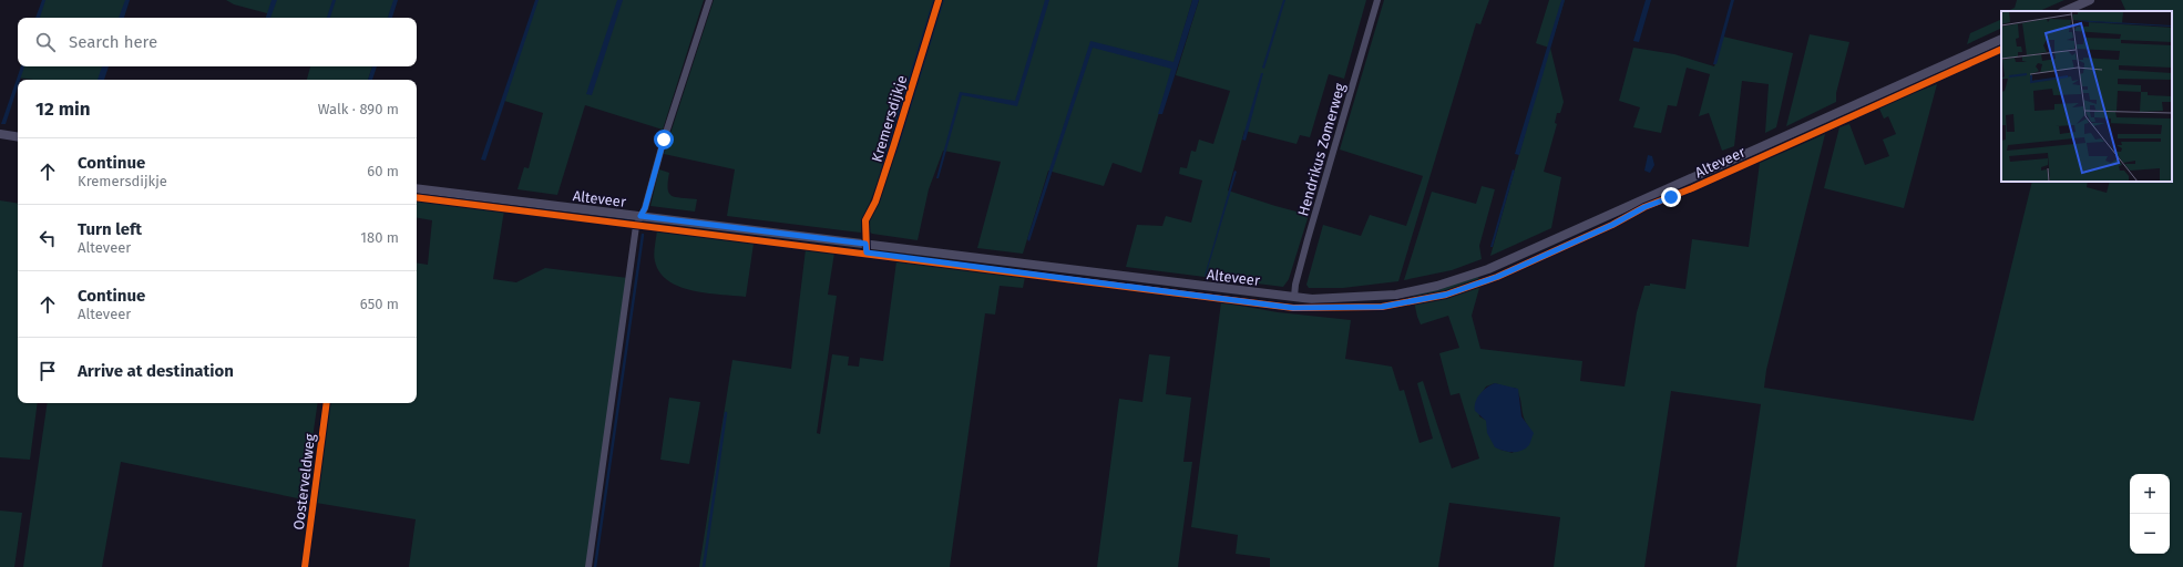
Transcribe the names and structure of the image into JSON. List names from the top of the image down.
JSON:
{
  "streets": {
    "street": ["Hendrikus Zomerweg", "Alteveer", "Oosterveldweg"],
    "cycle path": ["Kremersdijkje"]
  },
  "crossings": [
    ["Hendrikus Zomerweg", "Alteveer"]
  ],
  "page": {
    "search": "Search here",
    "heading": ["12 min", "Walk · 890 m"],
    "list": [
      ["Continue", "Kremersdijkje", "60 m"],
      ["Turn left", "Alteveer", "180 m"],
      ["Continue", "Alteveer", "650 m"],
      "Arrive at destination"
    ],
    "map_buttons": ["+", "−"]
  }
}
